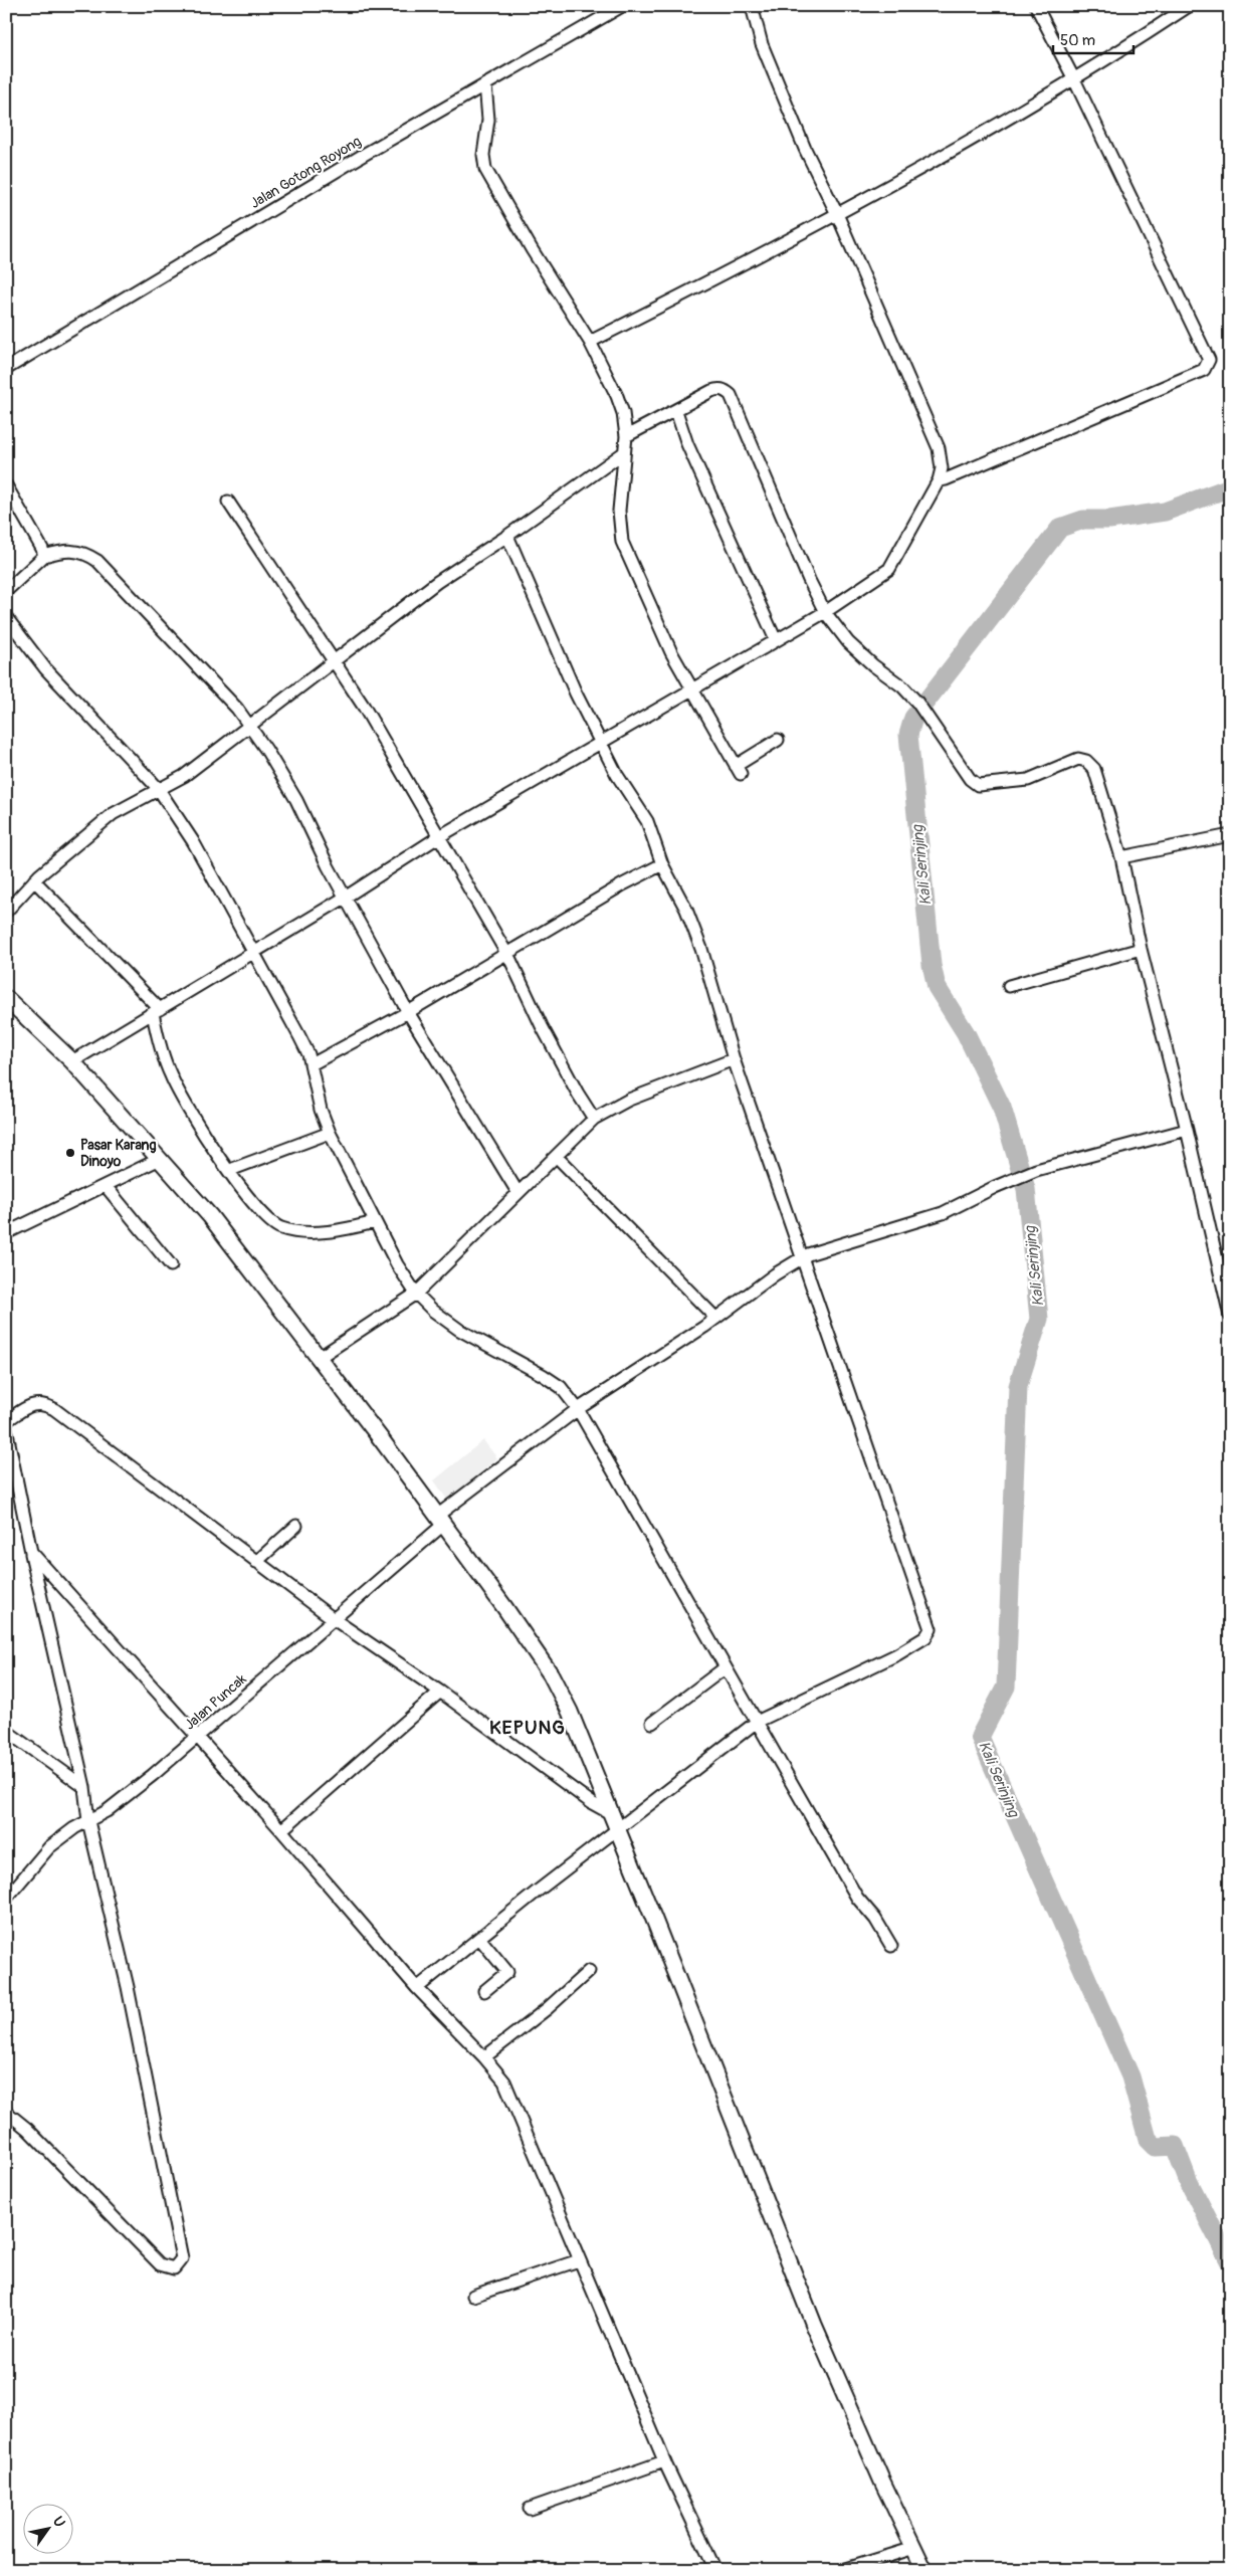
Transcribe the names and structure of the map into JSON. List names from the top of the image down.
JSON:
{
  "streets": {
    "street": ["Jalan Gotong Royong", "Jalan Puncak"]
  },
  "districts": ["KEPUNG"],
  "water": ["Kali Serinjing"],
  "places": ["Pasar Karang Dinoyo"],
  "scale_bar": "50 m",
  "north": "top right"
}
